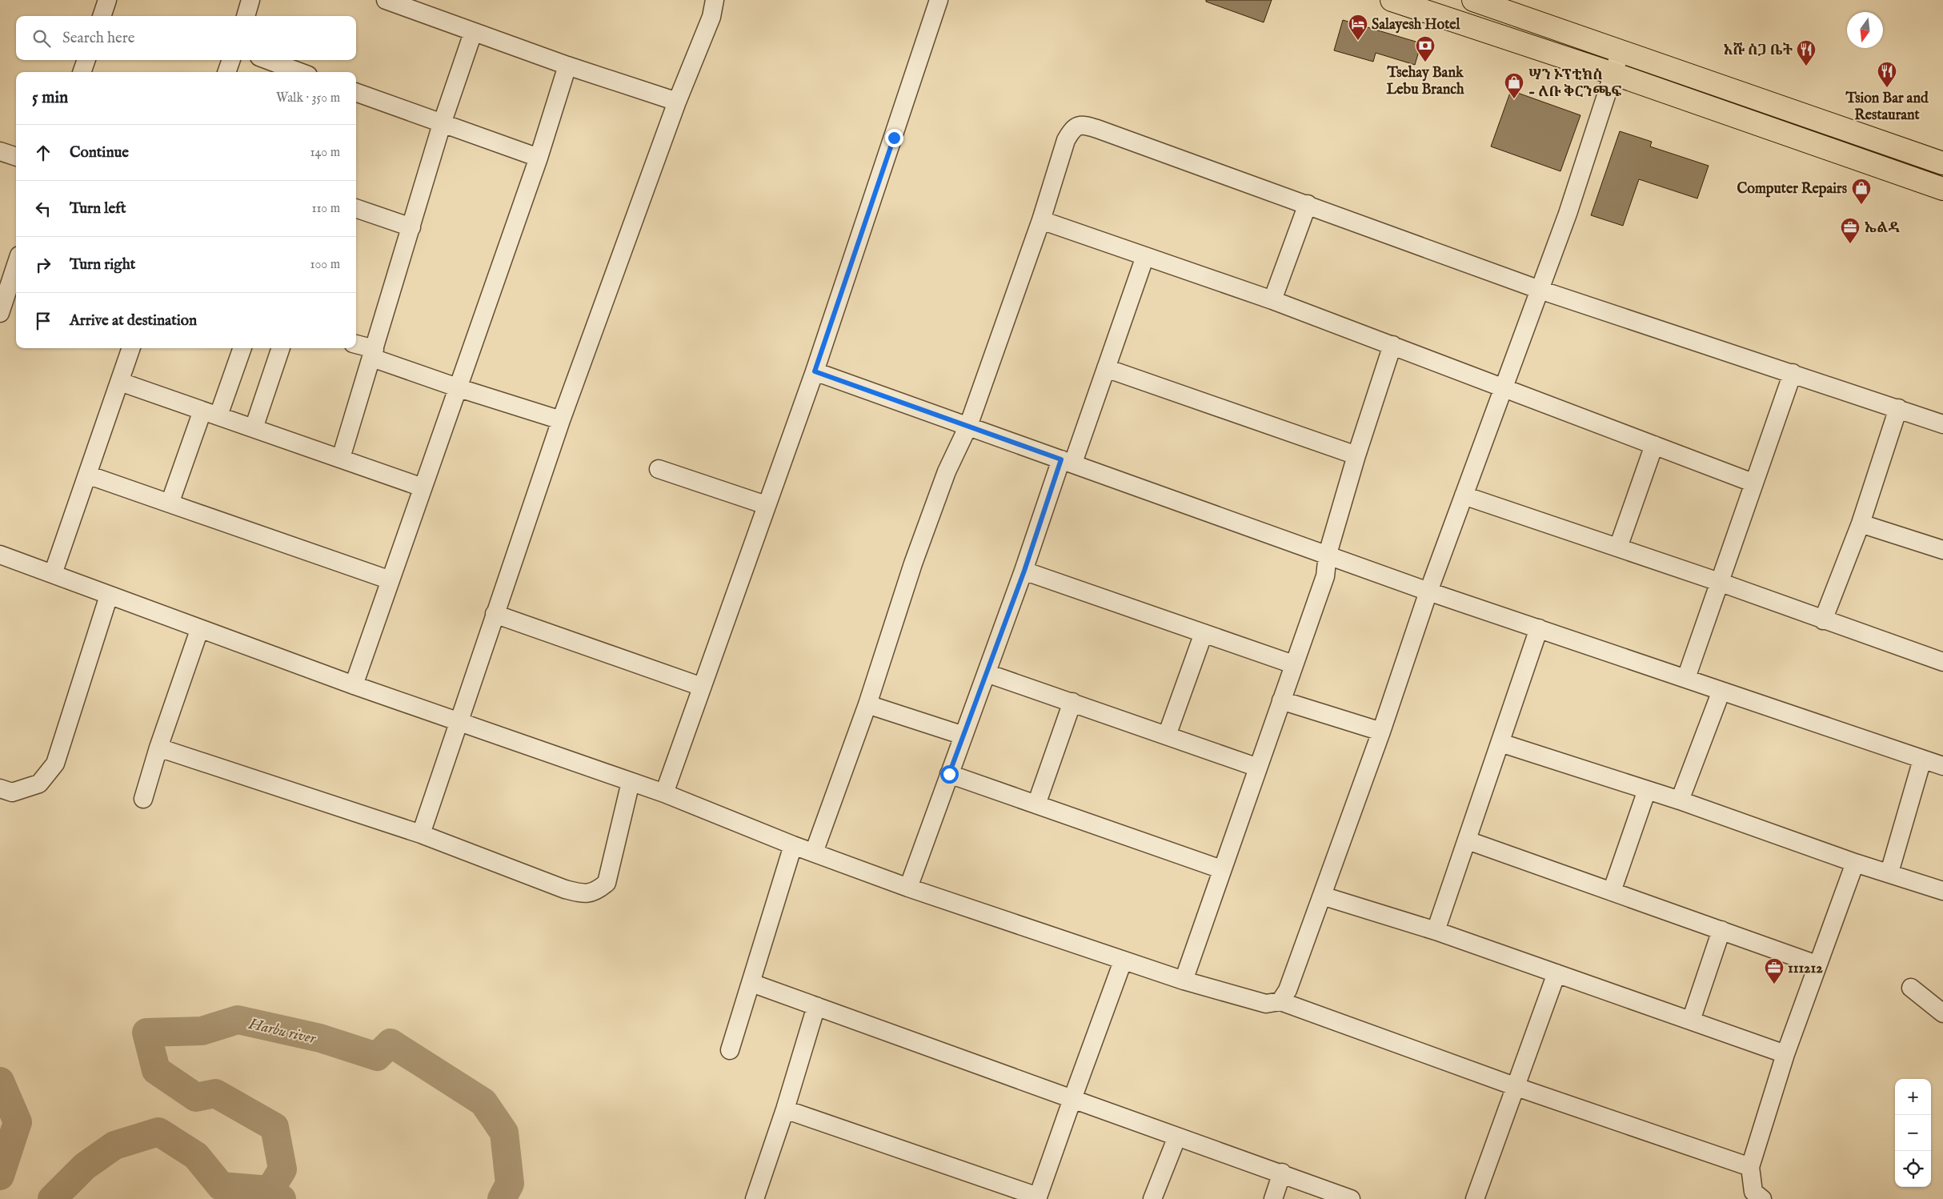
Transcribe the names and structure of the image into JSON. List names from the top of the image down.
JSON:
{
  "water": ["Harbu river"],
  "places": {
    "hotel": ["Salayesh Hotel"],
    "bank": ["Tsehay Bank Lebu Branch"],
    "restaurant": ["አሹ ስጋ ቤት", "Tsion Bar and Restaurant"],
    "shop": ["ሣን ኦፕቲክስ - ለቡ ቅርንጫፍ", "Computer Repairs"],
    "office": ["ኤልዳ", "111212"]
  },
  "north": "bottom",
  "page": {
    "search": "Search here",
    "heading": ["5 min", "Walk · 350 m"],
    "list": [
      ["Continue", "140 m"],
      ["Turn left", "110 m"],
      ["Turn right", "100 m"],
      "Arrive at destination"
    ],
    "map_buttons": ["+", "−"]
  }
}
